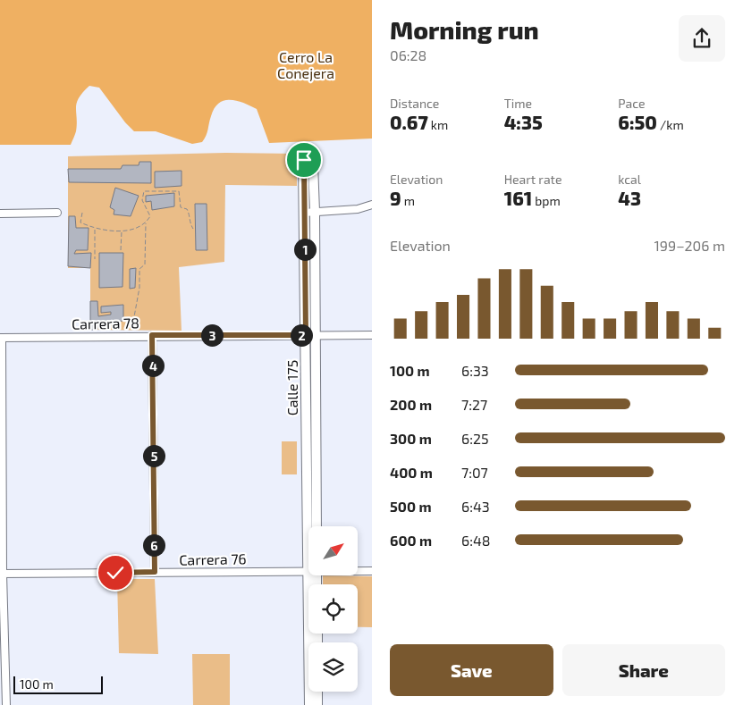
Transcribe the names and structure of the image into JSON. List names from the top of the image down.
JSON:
{
  "streets": {
    "street": ["Carrera 78", "Calle 175", "Carrera 76"]
  },
  "crossings": [
    ["Carrera 78", "Calle 175"]
  ],
  "parks": ["Cerro La Conejera"],
  "scale_bar": "100 m",
  "north": "top right",
  "page": {
    "heading": ["Morning run", "06:28"],
    "stats": [
      ["Distance", "0.67 km"],
      ["Time", "4:35"],
      ["Pace", "6:50 /km"],
      ["Elevation", "9 m"],
      ["Heart rate", "161 bpm"],
      ["kcal", "43"]
    ],
    "chart": ["Elevation", "199–206 m"],
    "pins": [
      "1",
      "2",
      "3",
      "4",
      "5",
      "6"
    ],
    "list": [
      {
        "name": "100 m",
        "note": "6:33"
      },
      {
        "name": "200 m",
        "note": "7:27"
      },
      {
        "name": "300 m",
        "note": "6:25"
      },
      {
        "name": "400 m",
        "note": "7:07"
      },
      {
        "name": "500 m",
        "note": "6:43"
      },
      {
        "name": "600 m",
        "note": "6:48"
      }
    ],
    "buttons": ["Save", "Share"],
    "scale": "100 m"
  }
}
